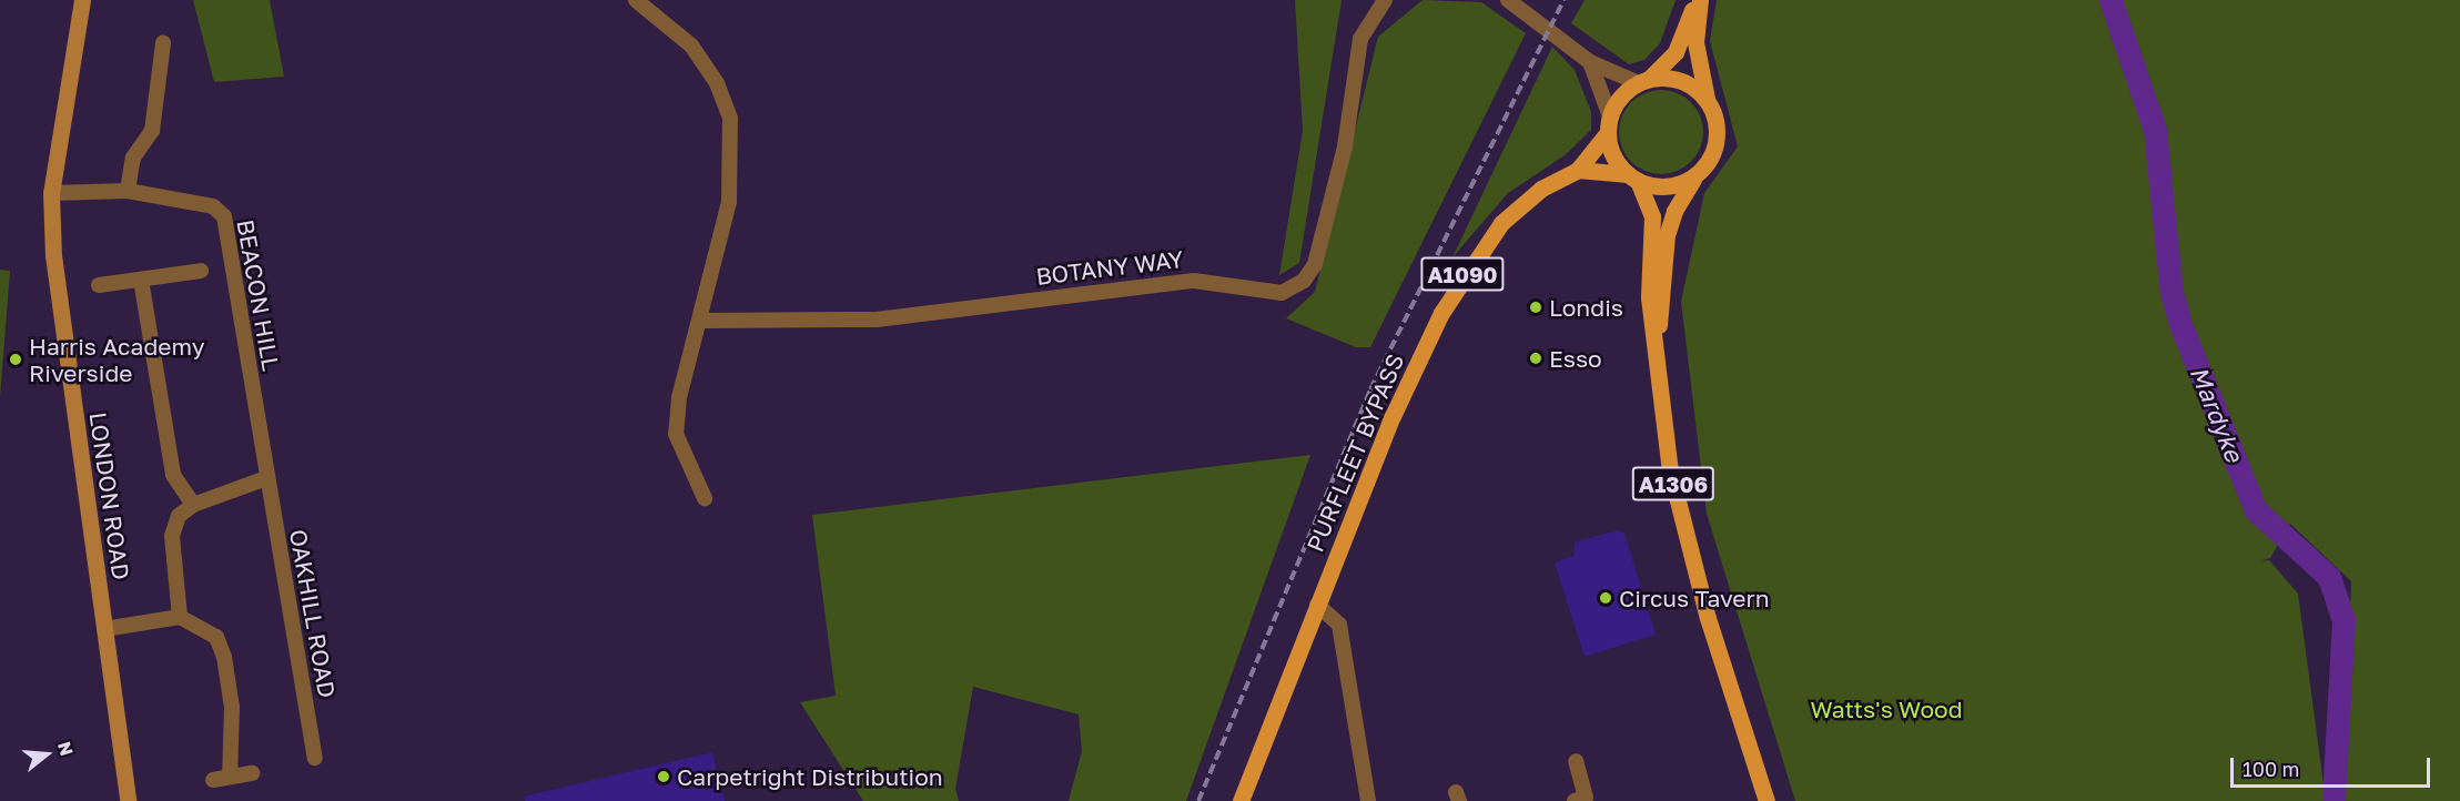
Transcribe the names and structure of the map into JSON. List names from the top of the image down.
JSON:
{
  "streets": {
    "main road": ["A1090", "PURFLEET BYPASS", "A1306"],
    "street": [
      "BOTANY WAY",
      "BEACON HILL",
      "LONDON ROAD",
      "OAKHILL ROAD"
    ]
  },
  "crossings": [
    ["BEACON HILL", "LONDON ROAD"],
    ["BEACON HILL", "OAKHILL ROAD"],
    ["PURFLEET BYPASS", "A1306"]
  ],
  "water": ["Mardyke"],
  "parks": ["Watts's Wood"],
  "places": [
    "Londis",
    "Esso",
    "Harris Academy Riverside",
    "Circus Tavern",
    "Carpetright Distribution"
  ],
  "scale_bar": "100 m",
  "north": "right"
}
